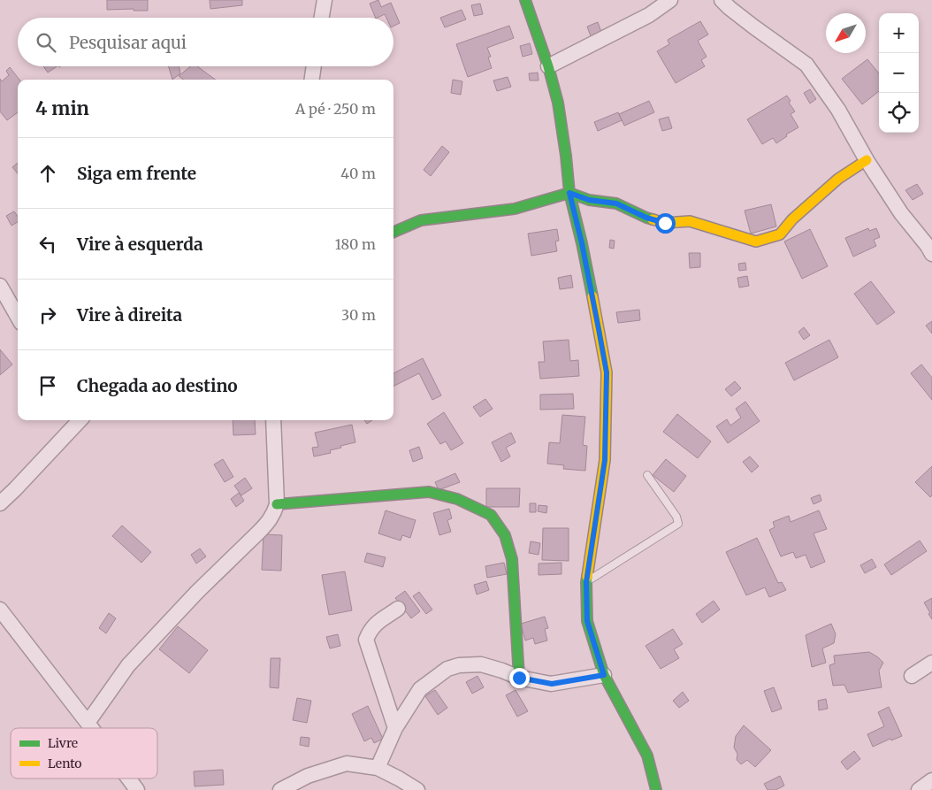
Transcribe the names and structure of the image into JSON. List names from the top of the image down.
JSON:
{
  "legend": ["Livre", "Lento"],
  "north": "bottom left",
  "page": {
    "map_buttons": ["+", "−"],
    "search": "Pesquisar aqui",
    "heading": ["4 min", "A pé · 250 m"],
    "list": [
      ["Siga em frente", "40 m"],
      ["Vire à esquerda", "180 m"],
      ["Vire à direita", "30 m"],
      "Chegada ao destino"
    ]
  }
}
